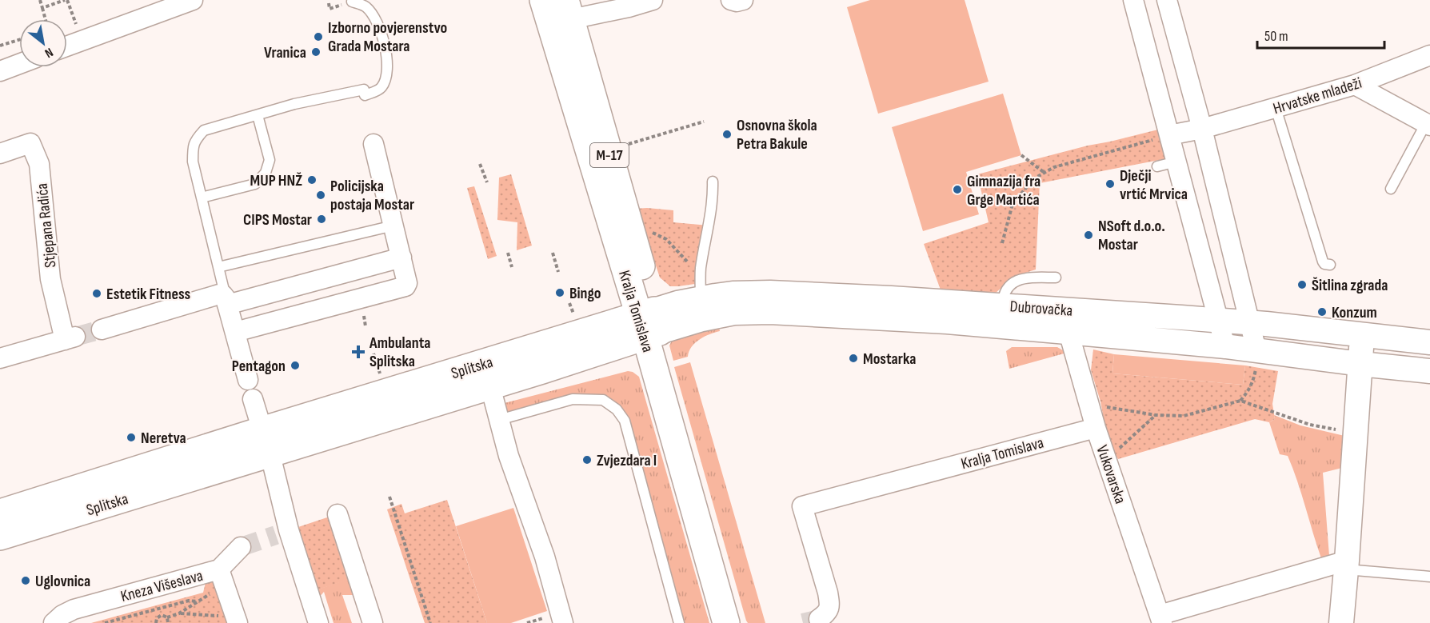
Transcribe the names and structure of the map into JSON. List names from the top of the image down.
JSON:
{
  "streets": {
    "main road": ["M-17", "Kralja Tomislava", "Splitska"],
    "street": [
      "Hrvatske mladeži",
      "Stjepana Radića",
      "Dubrovačka",
      "Vukovarska",
      "Kneza Višeslava"
    ]
  },
  "crossings": [
    ["Dubrovačka", "Kralja Tomislava"],
    ["Dubrovačka", "Splitska"],
    ["Dubrovačka", "Vukovarska"],
    ["Kralja Tomislava", "Splitska"],
    ["Kralja Tomislava", "Vukovarska"]
  ],
  "places": {
    "other": [
      "Izborno povjerenstvo Grada Mostara",
      "Vranica",
      "Osnovna škola Petra Bakule",
      "MUP HNŽ",
      "Dječji vrtić Mrvica",
      "Gimnazija fra Grge Martića",
      "Policijska postaja Mostar",
      "CIPS Mostar",
      "NSoft d.o.o. Mostar",
      "Šitlina zgrada",
      "Bingo",
      "Estetik Fitness",
      "Konzum",
      "Mostarka",
      "Pentagon",
      "Neretva",
      "Zvjezdara I",
      "Uglovnica"
    ],
    "health": ["Ambulanta Splitska"]
  },
  "scale_bar": "50 m",
  "north": "bottom right"
}
